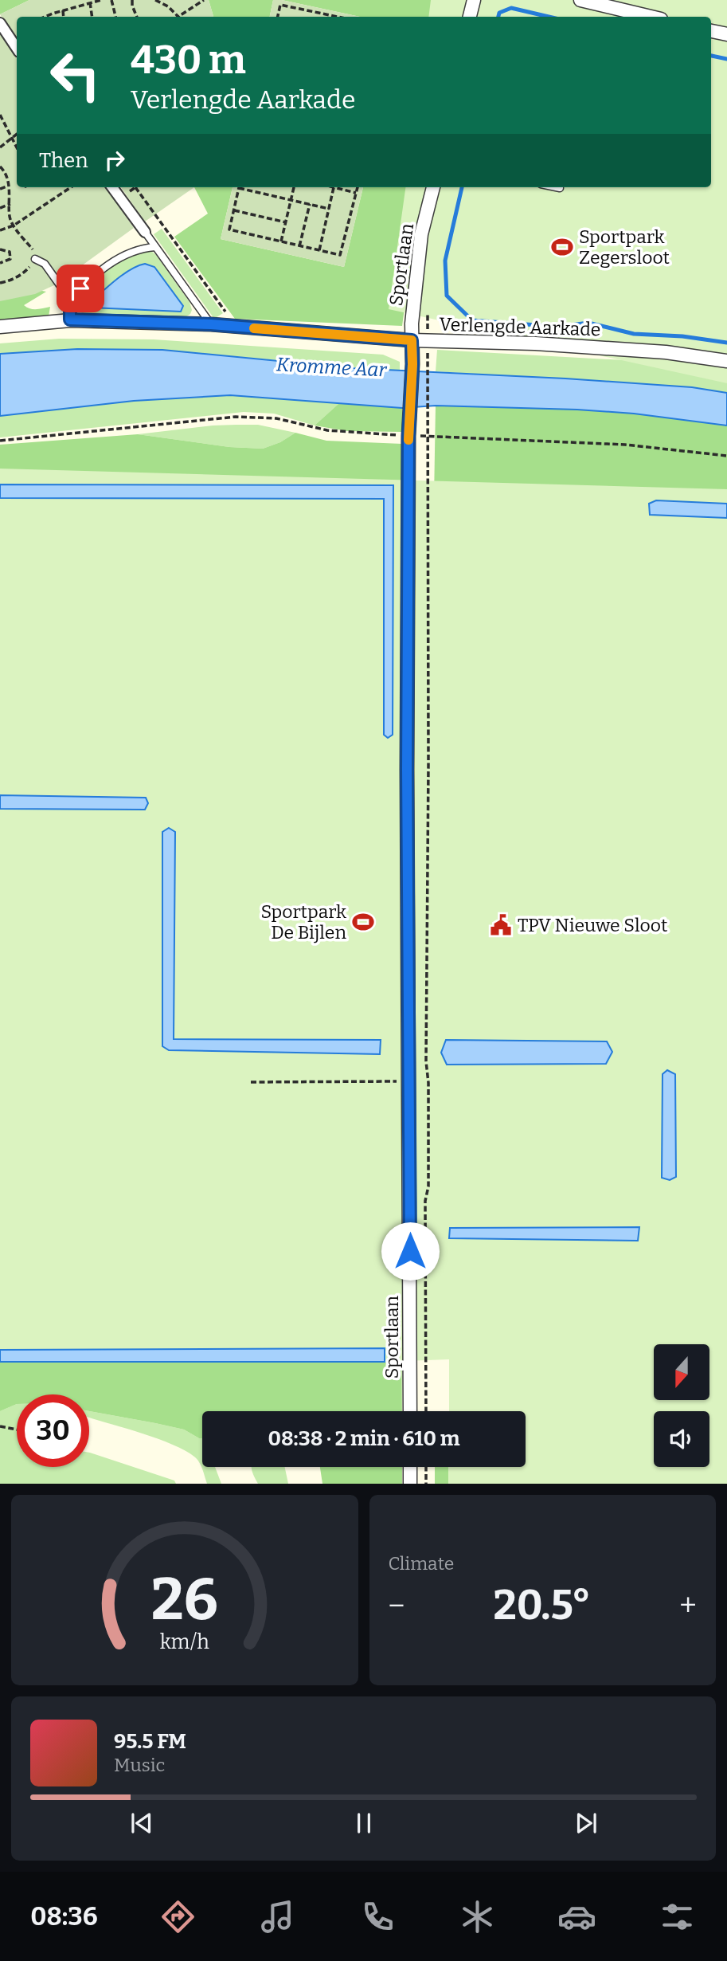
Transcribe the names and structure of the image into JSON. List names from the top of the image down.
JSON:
{
  "streets": {
    "street": ["Sportlaan", "Verlengde Aarkade"]
  },
  "crossings": [
    ["Sportlaan", "Verlengde Aarkade"]
  ],
  "water": ["Kromme Aar"],
  "places": {
    "sports": ["Sportpark Zegersloot", "Sportpark De Bijlen"],
    "public building": ["TPV Nieuwe Sloot"]
  },
  "north": "bottom",
  "page": {
    "turn": ["430 m", "Verlengde Aarkade"],
    "then": "Then",
    "limit": "30",
    "trip": "08:38 · 2 min · 610 m",
    "tile": "Climate",
    "heat": ["−", "20.5°", "+"],
    "song": ["95.5 FM", "Music"],
    "tabs": "08:36",
    "gauge": ["26", "km/h"]
  }
}
